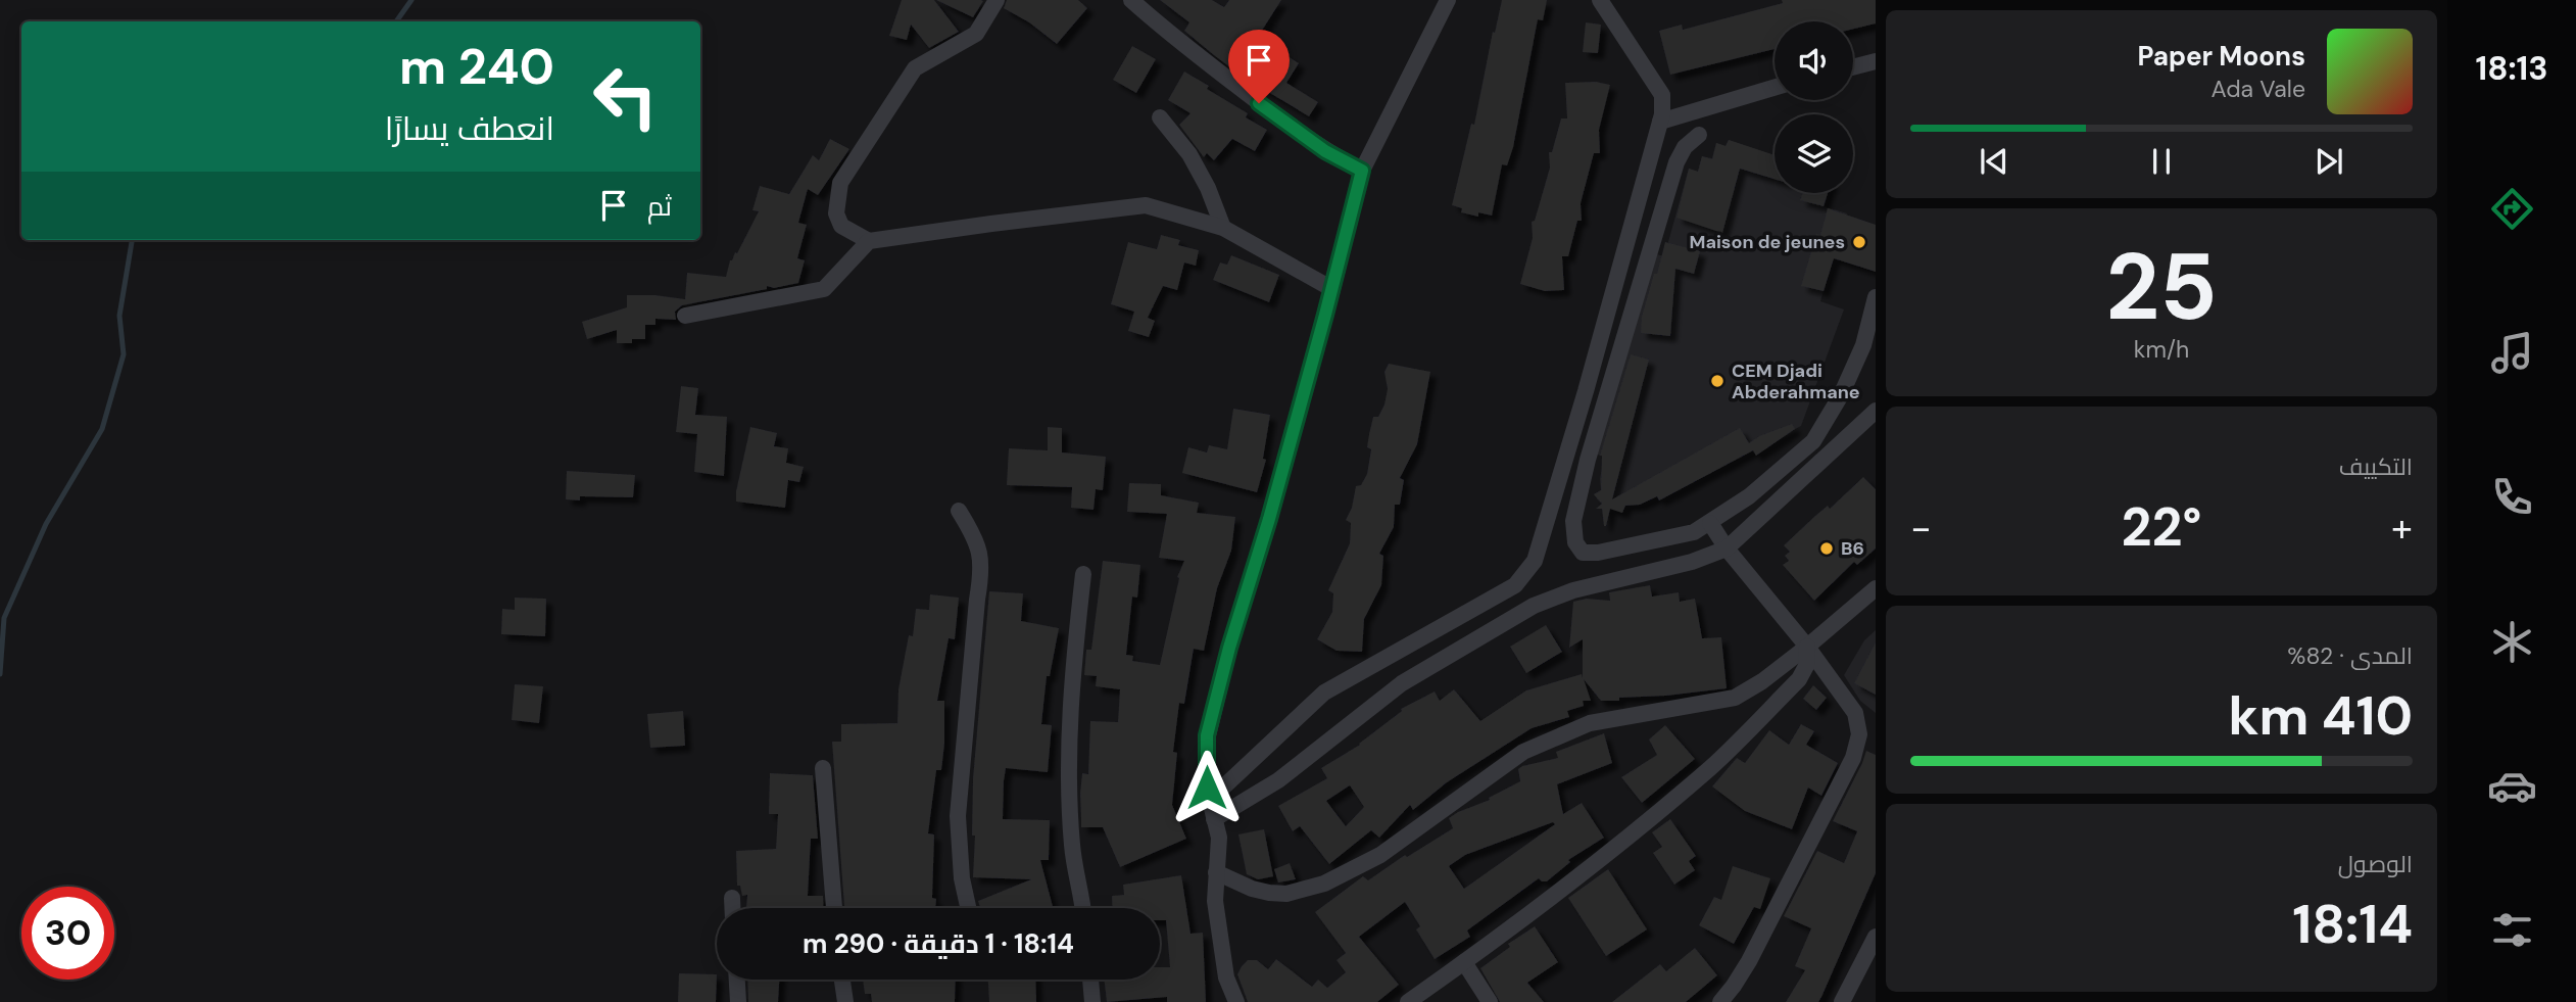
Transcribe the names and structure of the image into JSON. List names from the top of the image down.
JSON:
{
  "places": ["Maison de jeunes", "CEM Djadi Abderahmane", "B6"],
  "page": {
    "tabs": "18:13",
    "turn": ["240 m", "انعطف يسارًا"],
    "song": ["Paper Moons", "Ada Vale"],
    "then": "ثم",
    "tile": [
      ["25", "km/h"],
      "التكييف",
      ["المدى · 82%", "410 km"],
      ["الوصول", "18:14"]
    ],
    "heat": ["−", "22°", "+"],
    "limit": "30",
    "trip": "18:14 · 1 دقيقة · 290 m"
  }
}
